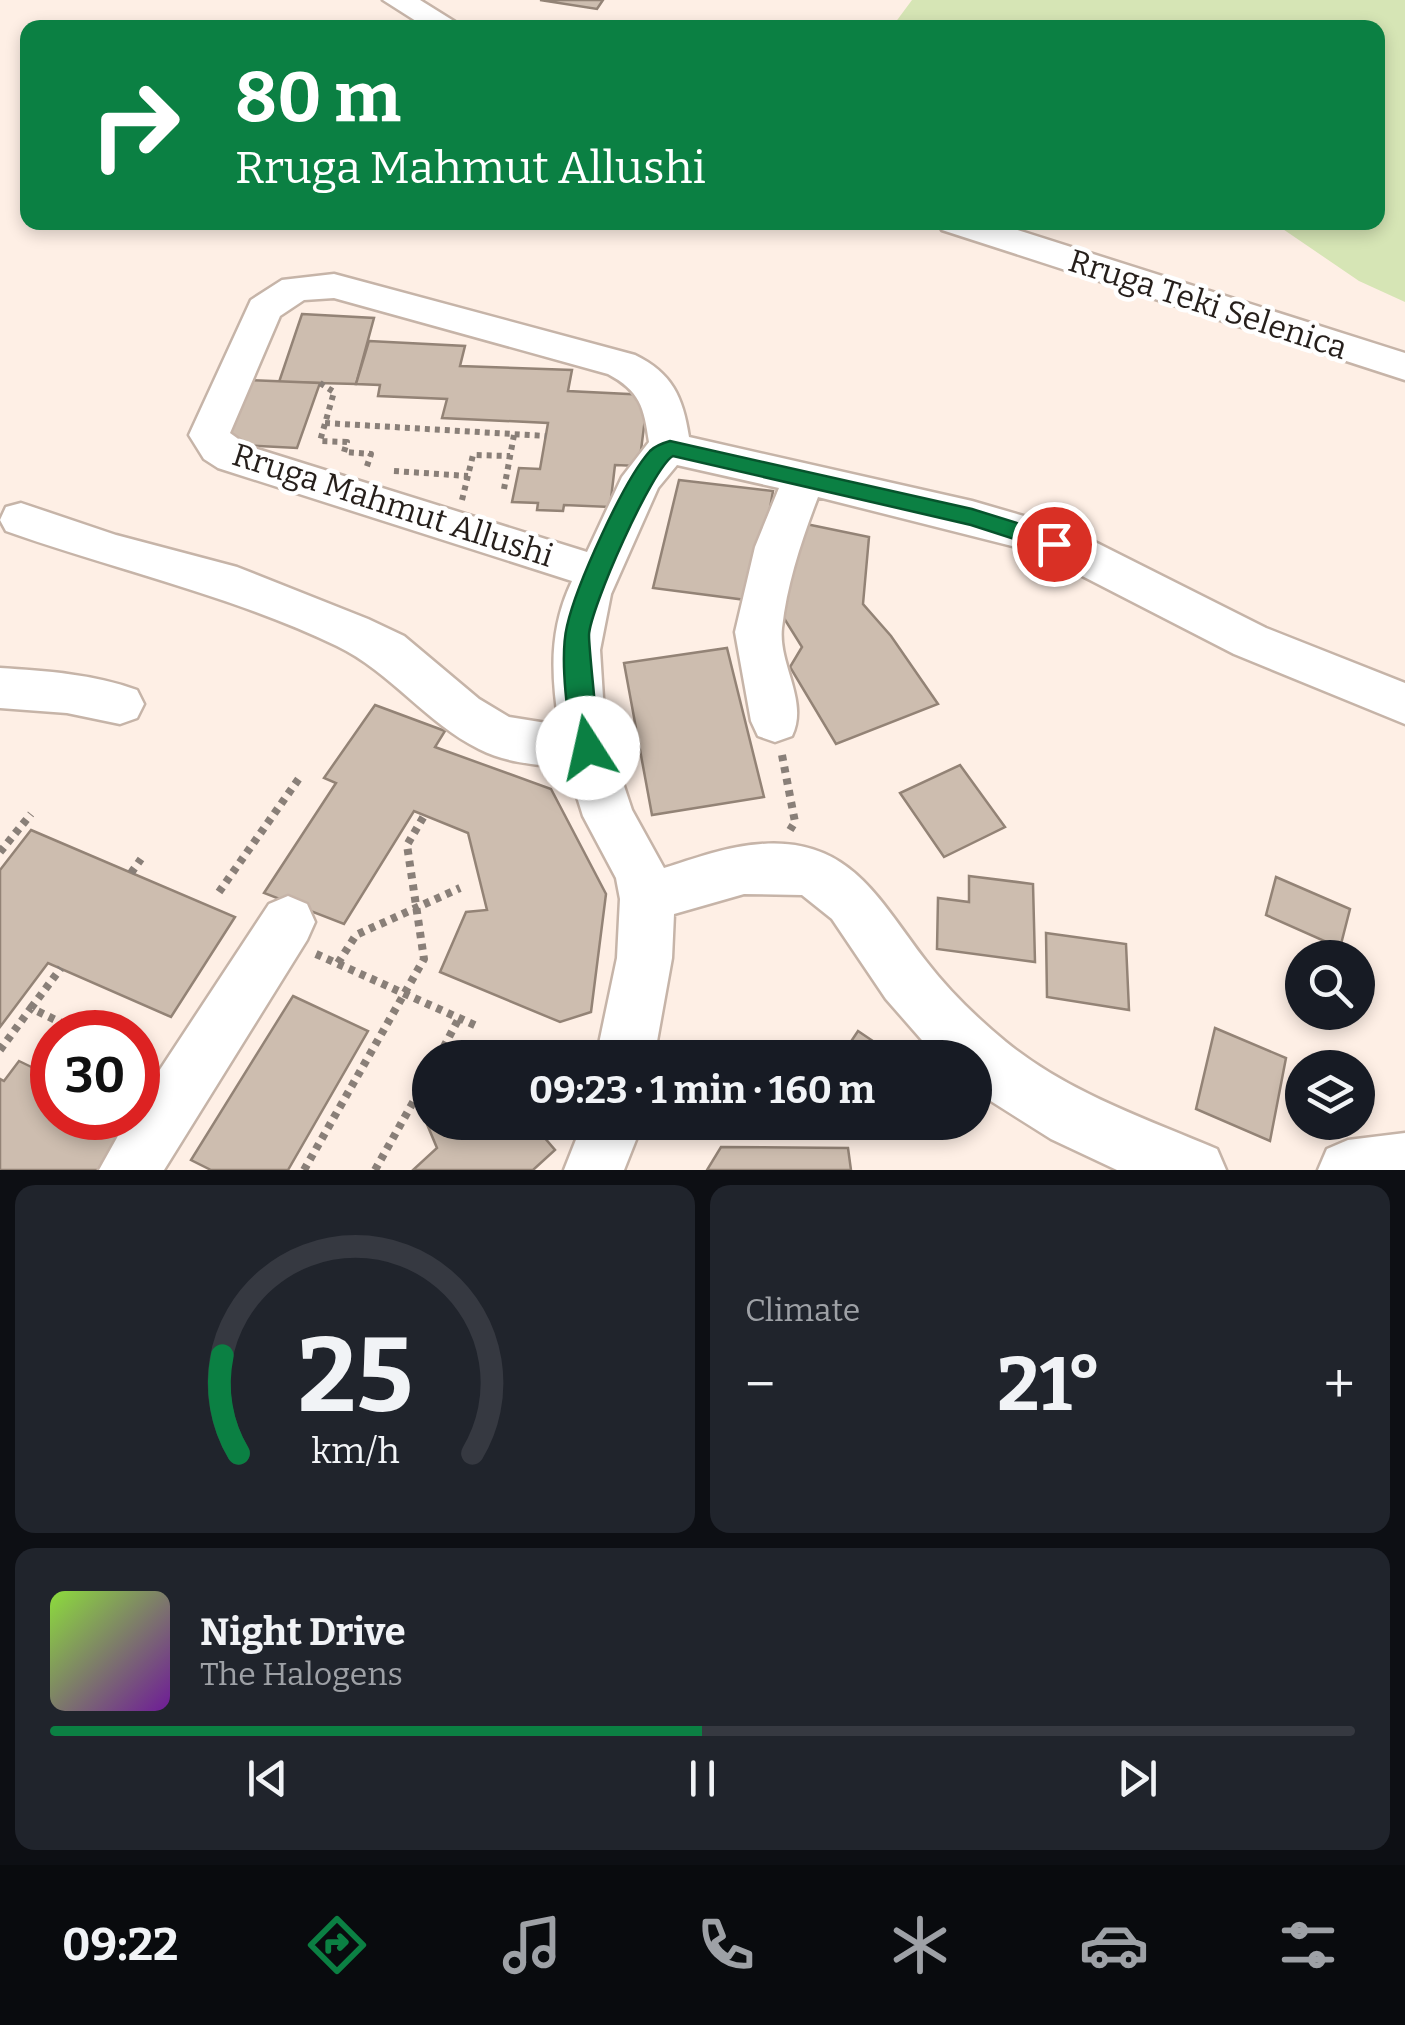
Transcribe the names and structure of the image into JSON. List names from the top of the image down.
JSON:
{
  "streets": {
    "street": ["Rruga Teki Selenica", "Rruga Mahmut Allushi"]
  },
  "page": {
    "turn": ["80 m", "Rruga Mahmut Allushi"],
    "limit": "30",
    "trip": "09:23 · 1 min · 160 m",
    "tile": "Climate",
    "heat": ["−", "21°", "+"],
    "song": ["Night Drive", "The Halogens"],
    "tabs": "09:22",
    "gauge": ["25", "km/h"]
  }
}
